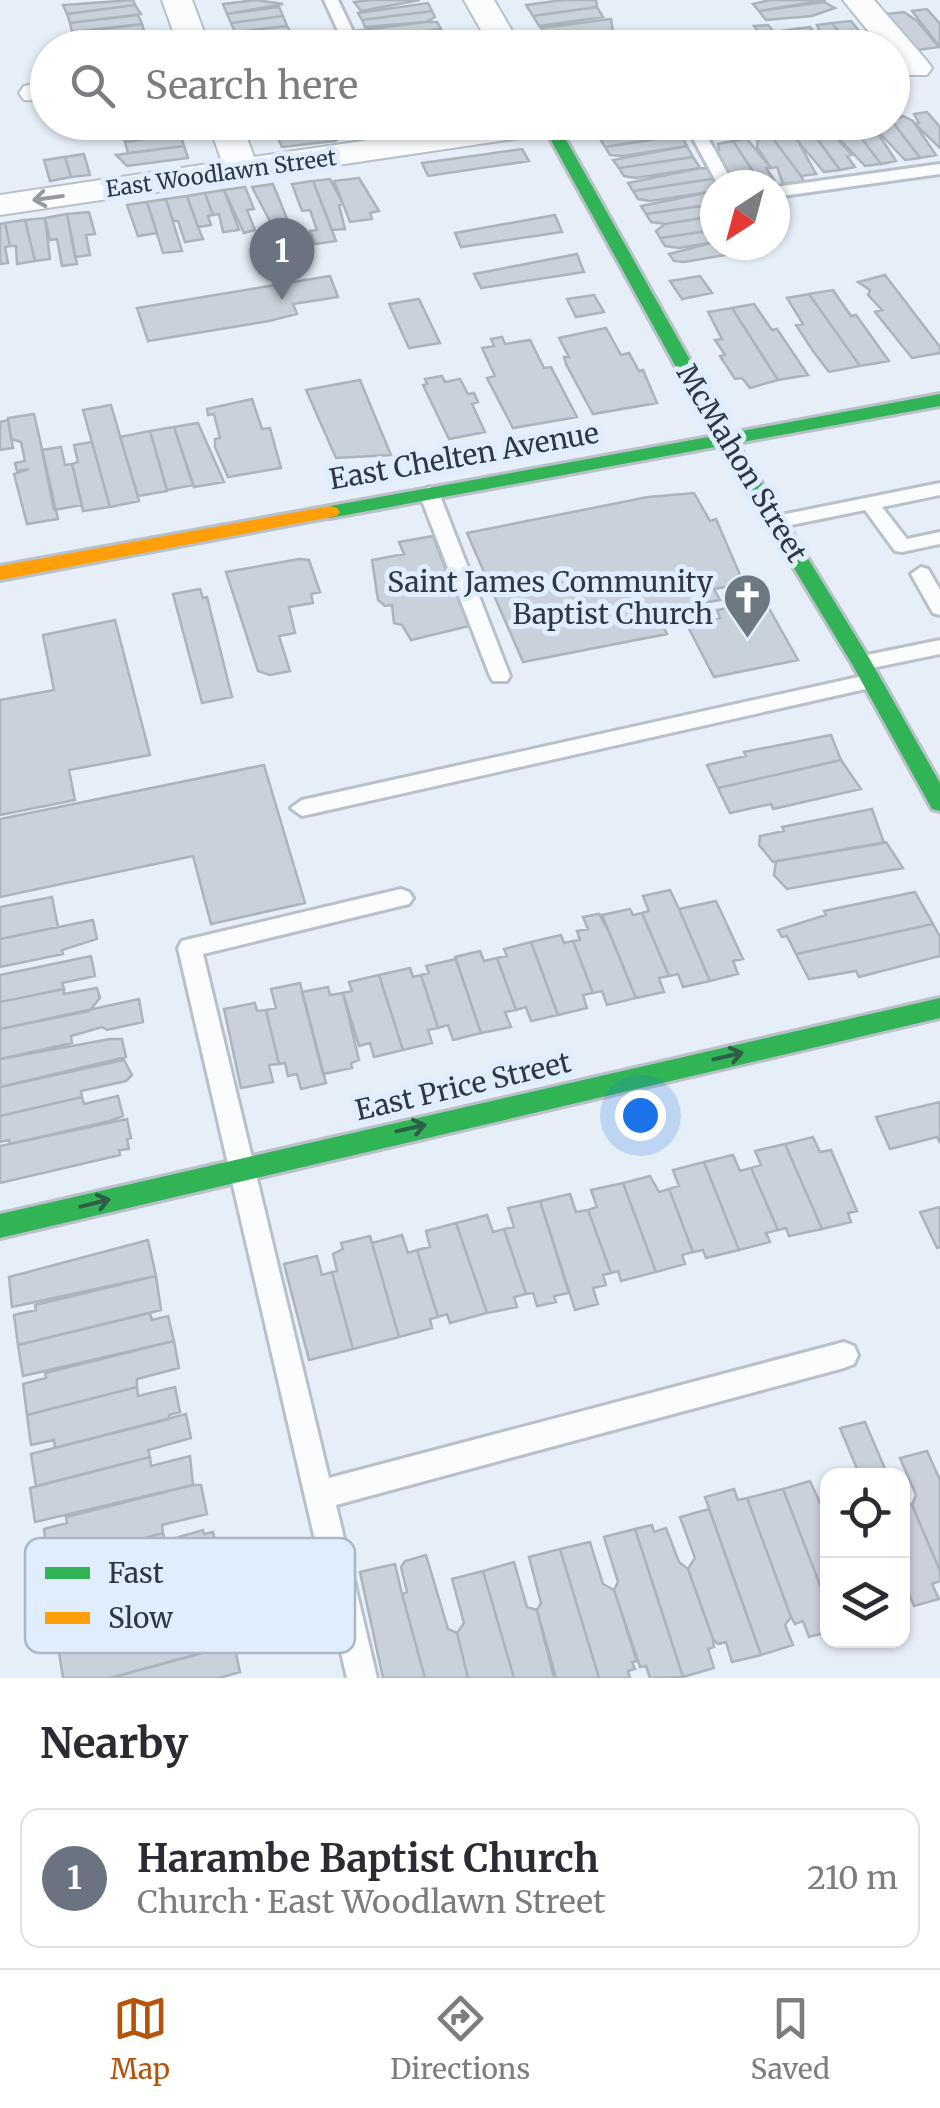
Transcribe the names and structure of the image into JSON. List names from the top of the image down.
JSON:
{
  "streets": {
    "street": [
      "East Woodlawn Street",
      "East Chelten Avenue",
      "McMahon Street",
      "East Price Street"
    ]
  },
  "crossings": [
    ["East Chelten Avenue", "McMahon Street"]
  ],
  "one_way": ["East Woodlawn Street", "East Price Street"],
  "places": {
    "church": ["Saint James Community Baptist Church"]
  },
  "legend": ["Fast", "Slow"],
  "north": "bottom left",
  "page": {
    "search": "Search here",
    "pins": "1",
    "heading": "Nearby",
    "list": [
      {
        "mark": "1",
        "name": "Harambe Baptist Church",
        "note": "Church · East Woodlawn Street",
        "value": "210 m"
      }
    ],
    "nav": ["Map", "Directions", "Saved"]
  }
}
